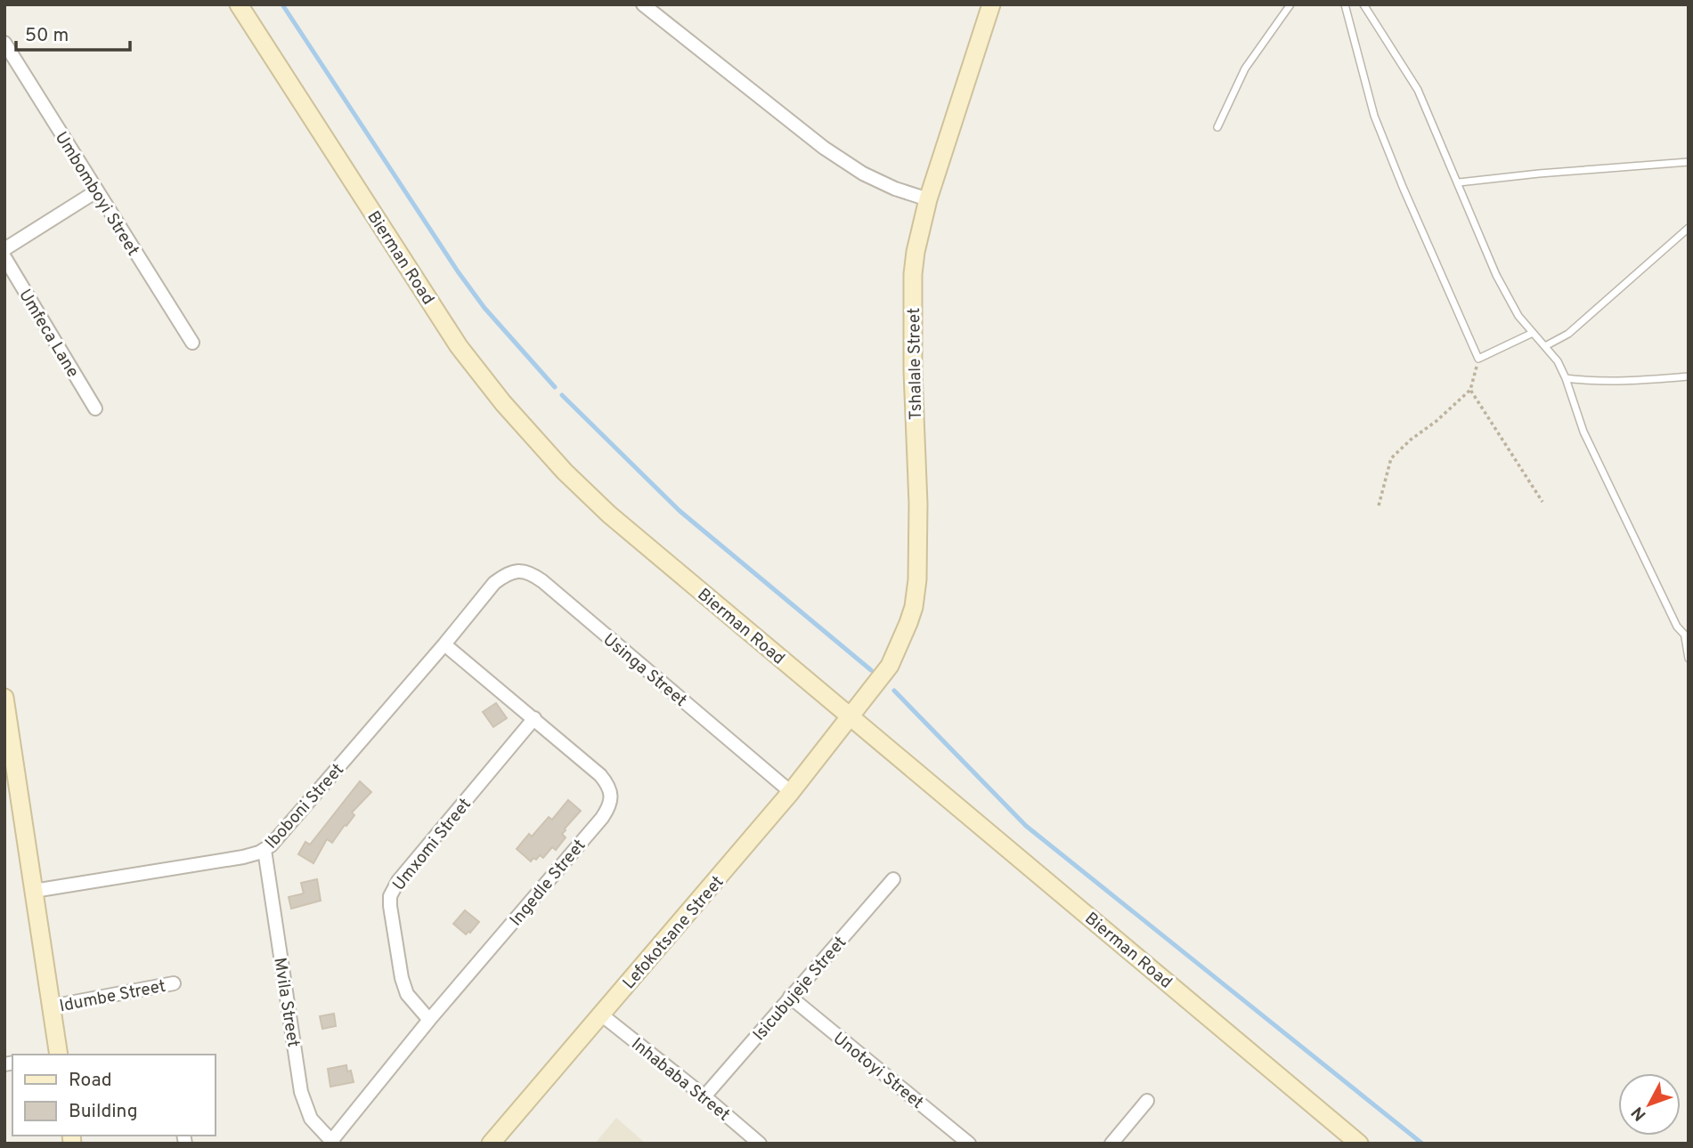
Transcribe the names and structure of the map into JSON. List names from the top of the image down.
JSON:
{
  "streets": {
    "main road": ["Bierman Road", "Tshalale Street", "Lefokotsane Street"],
    "street": [
      "Umbomboyi Street",
      "Umfeca Lane",
      "Usinga Street",
      "Iboboni Street",
      "Umxomi Street",
      "Ingedle Street",
      "Isicubujeje Street",
      "Idumbe Street",
      "Mvila Street",
      "Unotoyi Street",
      "Inhababa Street"
    ]
  },
  "crossings": [
    ["Bierman Road", "Tshalale Street"],
    ["Bierman Road", "Lefokotsane Street"],
    ["Tshalale Street", "Lefokotsane Street"],
    ["Usinga Street", "Iboboni Street"],
    ["Usinga Street", "Lefokotsane Street"],
    ["Iboboni Street", "Ingedle Street"],
    ["Iboboni Street", "Mvila Street"],
    ["Umxomi Street", "Ingedle Street"],
    ["Ingedle Street", "Mvila Street"],
    ["Lefokotsane Street", "Inhababa Street"],
    ["Isicubujeje Street", "Unotoyi Street"],
    ["Isicubujeje Street", "Inhababa Street"]
  ],
  "legend": ["Road", "Building"],
  "scale_bar": "50 m",
  "north": "bottom left"
}
